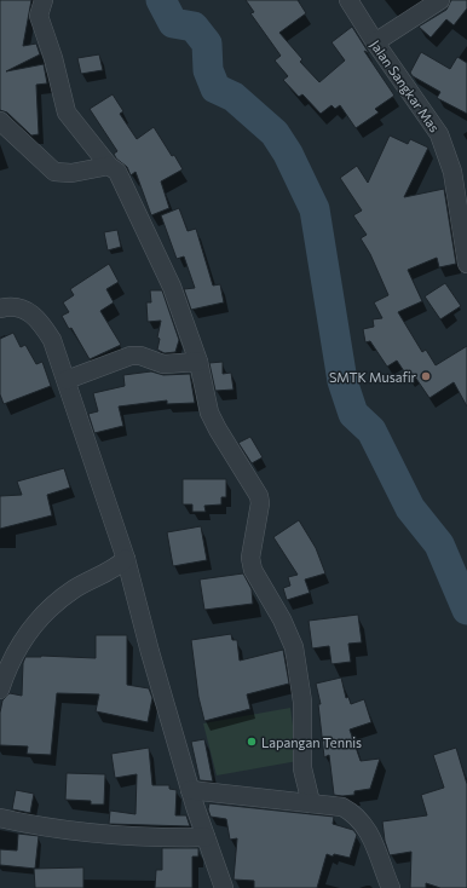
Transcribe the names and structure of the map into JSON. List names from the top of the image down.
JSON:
{
  "streets": {
    "street": ["Jalan Sangkar Mas"]
  },
  "places": ["SMTK Musafir", "Lapangan Tennis"]
}
